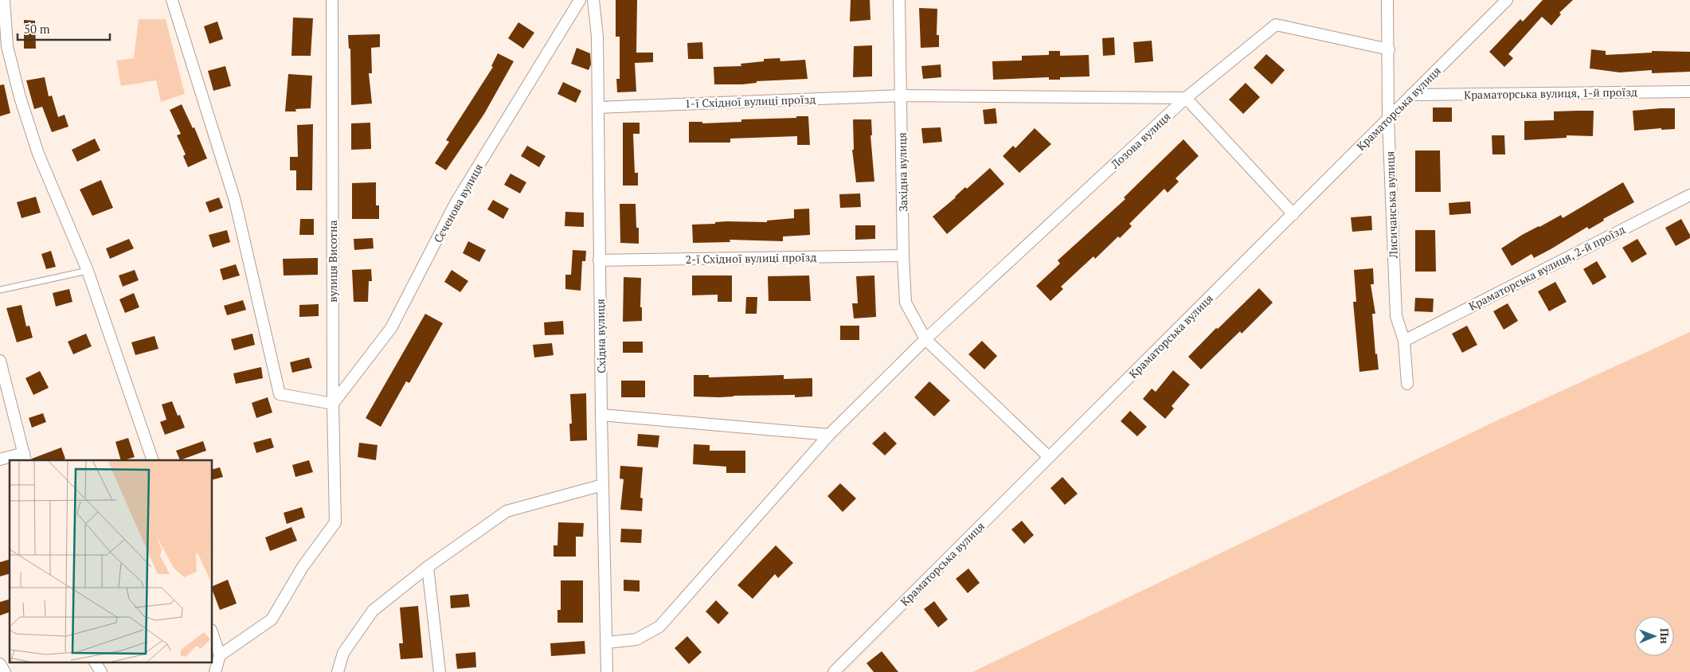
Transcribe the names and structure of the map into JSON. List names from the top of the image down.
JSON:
{
  "streets": {
    "street": [
      "Краматорська вулиця, 1-й проїзд",
      "1-ї Східної вулиці проїзд",
      "Краматорська вулиця",
      "Лозова вулиця",
      "Західна вулиця",
      "Сєченова вулиця",
      "Лисичанська вулиця",
      "2-ї Східної вулиці проїзд",
      "вулиця Висотна",
      "Краматорська вулиця, 2-й проїзд",
      "Східна вулиця"
    ]
  },
  "crossings": [
    ["Краматорська вулиця, 1-й проїзд", "Краматорська вулиця"],
    ["1-ї Східної вулиці проїзд", "Лозова вулиця"],
    ["1-ї Східної вулиці проїзд", "Західна вулиця"],
    ["1-ї Східної вулиці проїзд", "Східна вулиця"],
    ["Краматорська вулиця", "Західна вулиця"],
    ["Краматорська вулиця", "Лисичанська вулиця"],
    ["Лозова вулиця", "Західна вулиця"],
    ["Лозова вулиця", "Лисичанська вулиця"],
    ["Лозова вулиця", "Східна вулиця"],
    ["Західна вулиця", "2-ї Східної вулиці проїзд"],
    ["Сєченова вулиця", "вулиця Висотна"],
    ["Лисичанська вулиця", "Краматорська вулиця, 2-й проїзд"],
    ["2-ї Східної вулиці проїзд", "Східна вулиця"]
  ],
  "scale_bar": "50 m",
  "north": "right"
}
